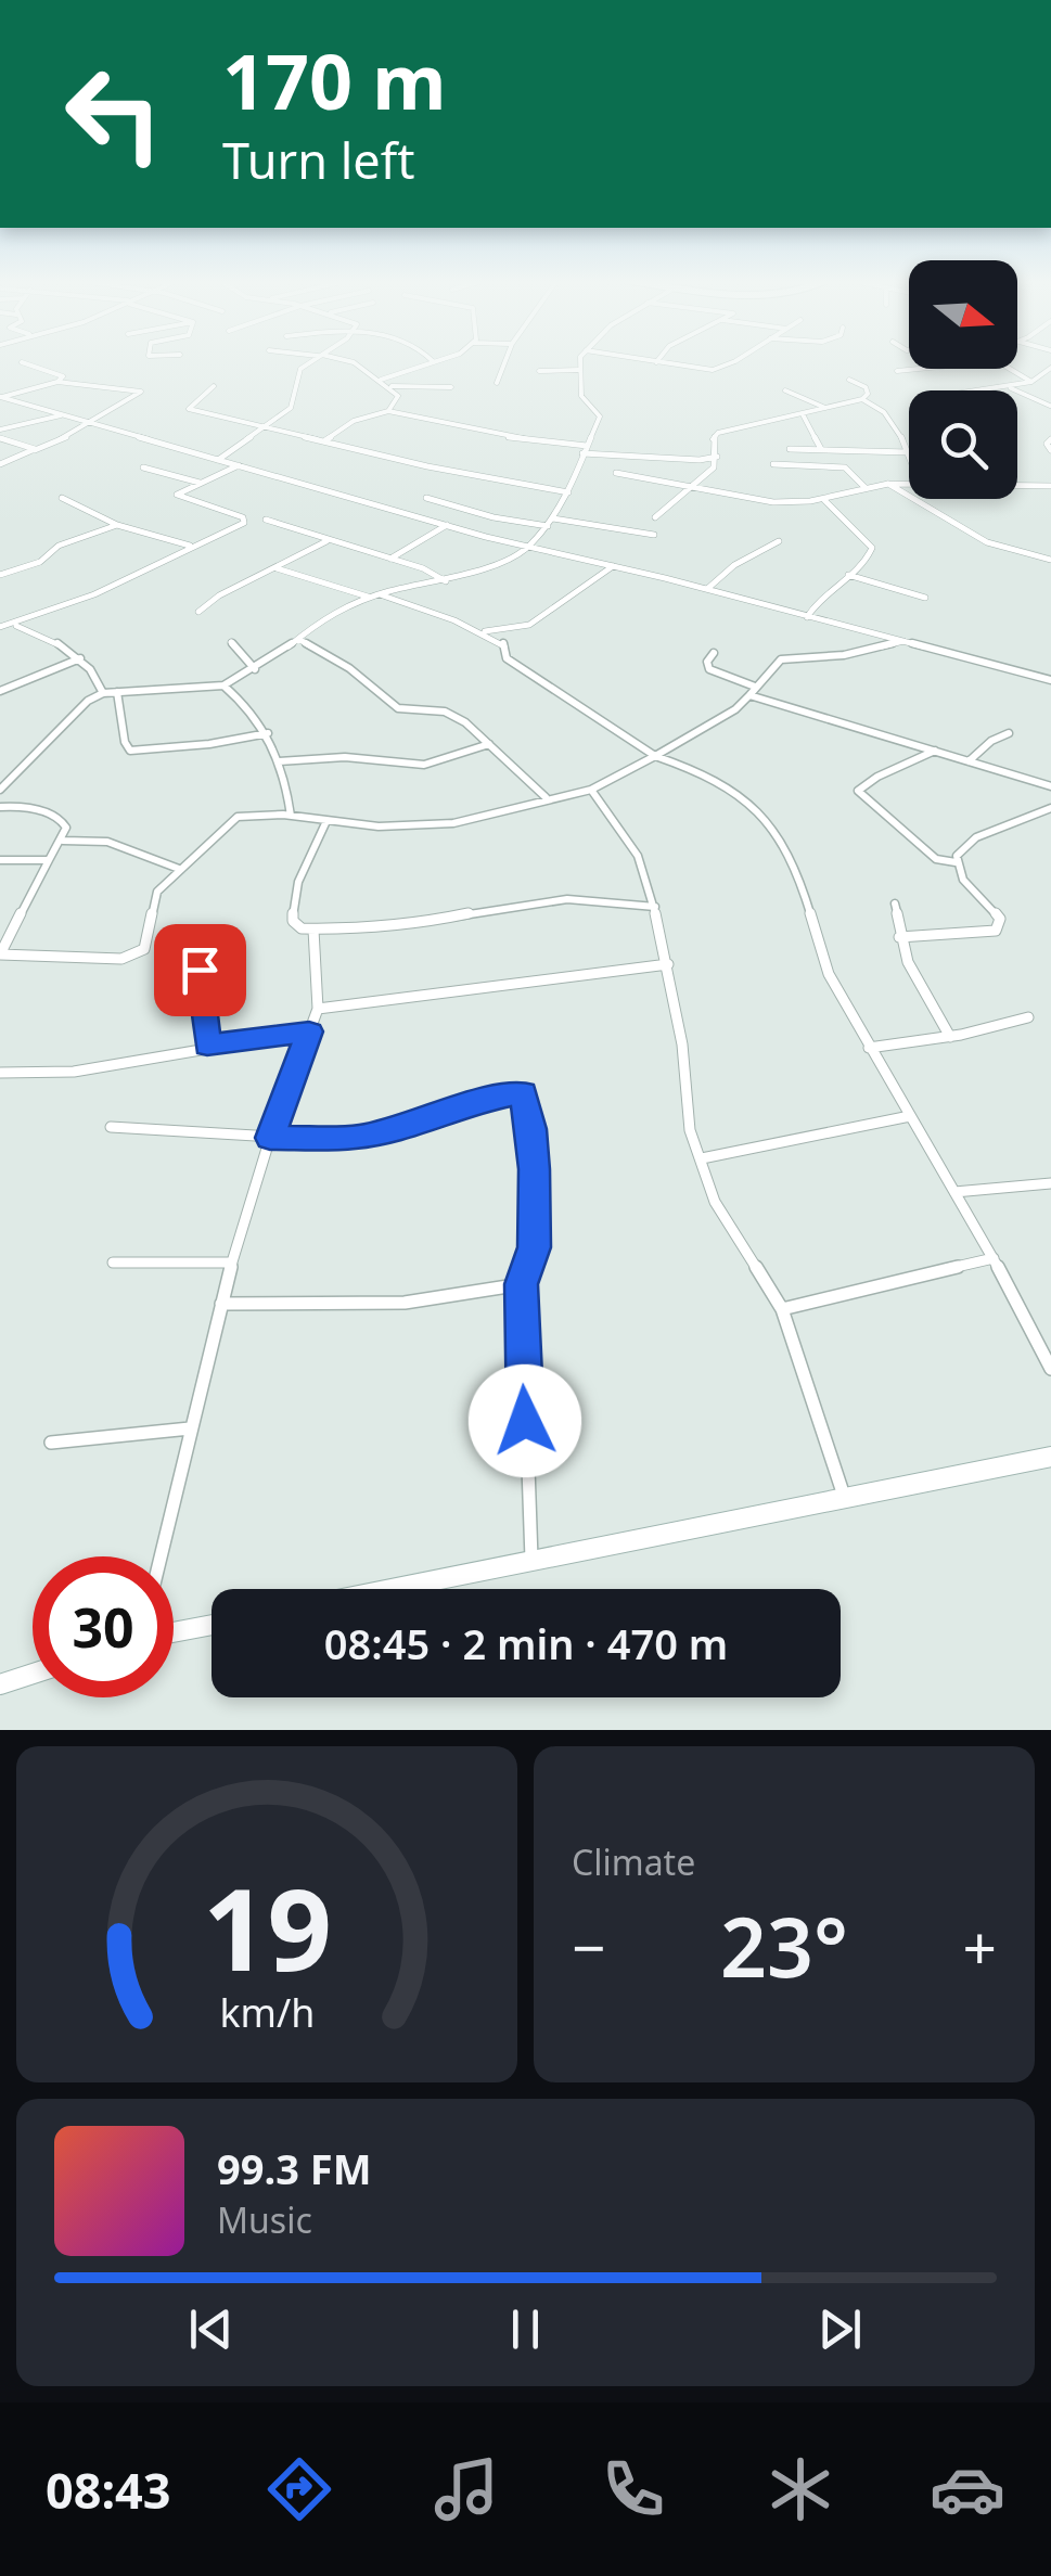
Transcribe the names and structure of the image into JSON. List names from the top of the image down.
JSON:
{
  "north": "right",
  "page": {
    "turn": ["170 m", "Turn left"],
    "limit": "30",
    "trip": "08:45 · 2 min · 470 m",
    "tile": "Climate",
    "heat": ["−", "23°", "+"],
    "song": ["99.3 FM", "Music"],
    "tabs": "08:43",
    "gauge": ["19", "km/h"]
  }
}
